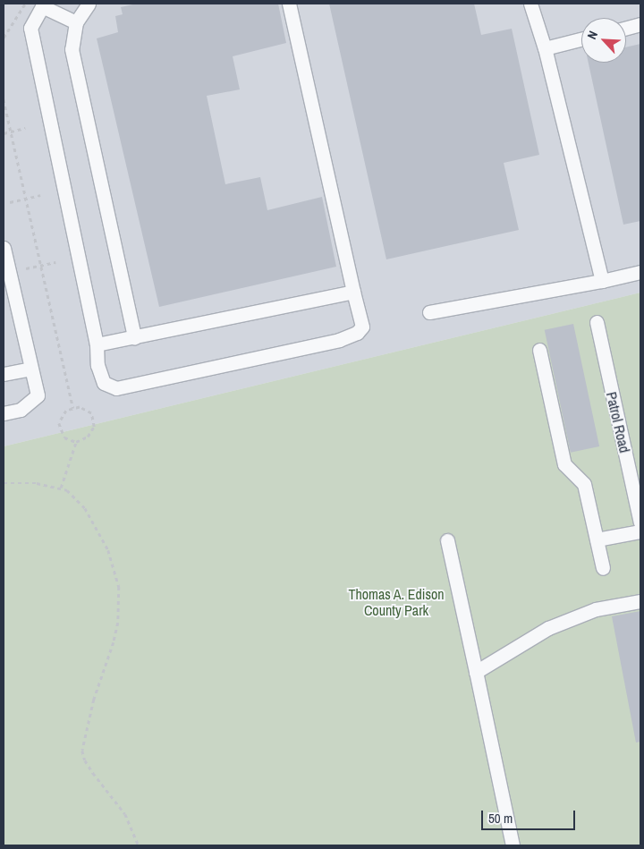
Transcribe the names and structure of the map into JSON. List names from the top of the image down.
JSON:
{
  "streets": {
    "street": ["Patrol Road"]
  },
  "parks": ["Thomas A. Edison County Park"],
  "scale_bar": "50 m",
  "north": "top left"
}
